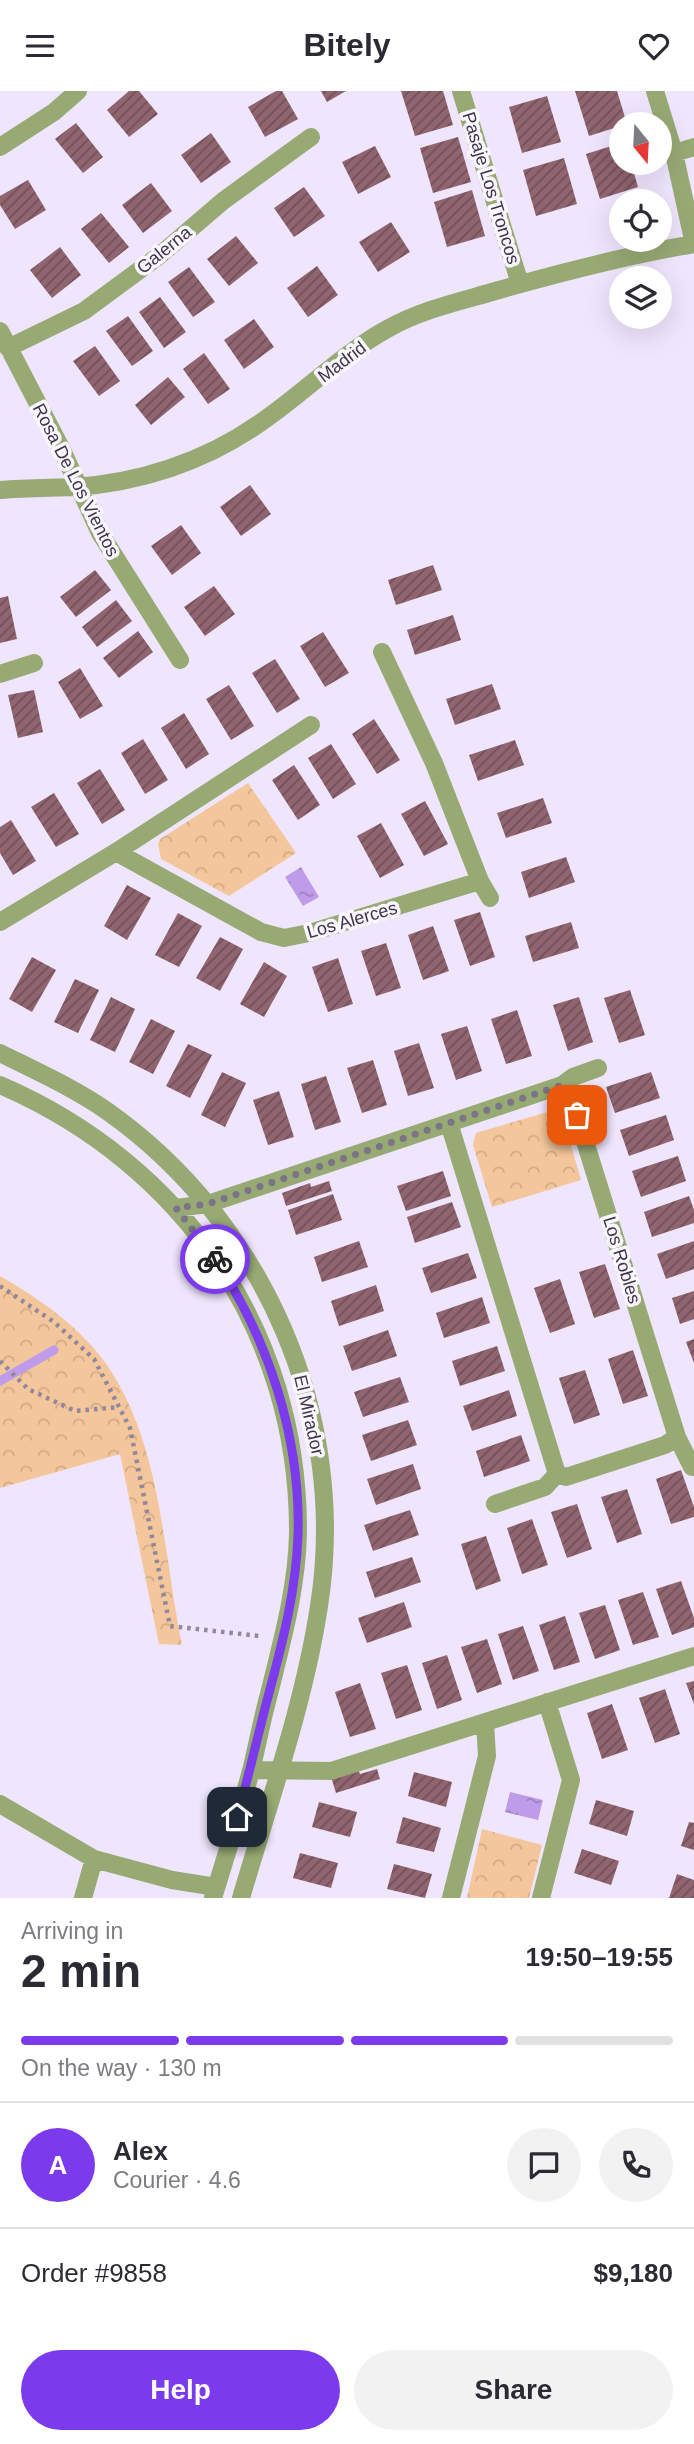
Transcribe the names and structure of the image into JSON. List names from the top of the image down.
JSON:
{
  "streets": {
    "street": [
      "Pasaje Los Troncos",
      "Galerna",
      "Madrid",
      "Rosa De Los Vientos",
      "Los Alerces",
      "Los Robles",
      "El Mirador"
    ]
  },
  "crossings": [
    ["Pasaje Los Troncos", "Madrid"],
    ["Galerna", "Rosa De Los Vientos"],
    ["Madrid", "Rosa De Los Vientos"]
  ],
  "north": "bottom",
  "page": {
    "header": "Bitely",
    "heading": ["2 min", "Arriving in", "19:50–19:55"],
    "panel": [
      "Alex",
      "Courier · 4.6",
      "Order #9858",
      "$9,180"
    ],
    "bar": "On the way · 130 m",
    "round": "A",
    "buttons": ["Help", "Share"]
  }
}
